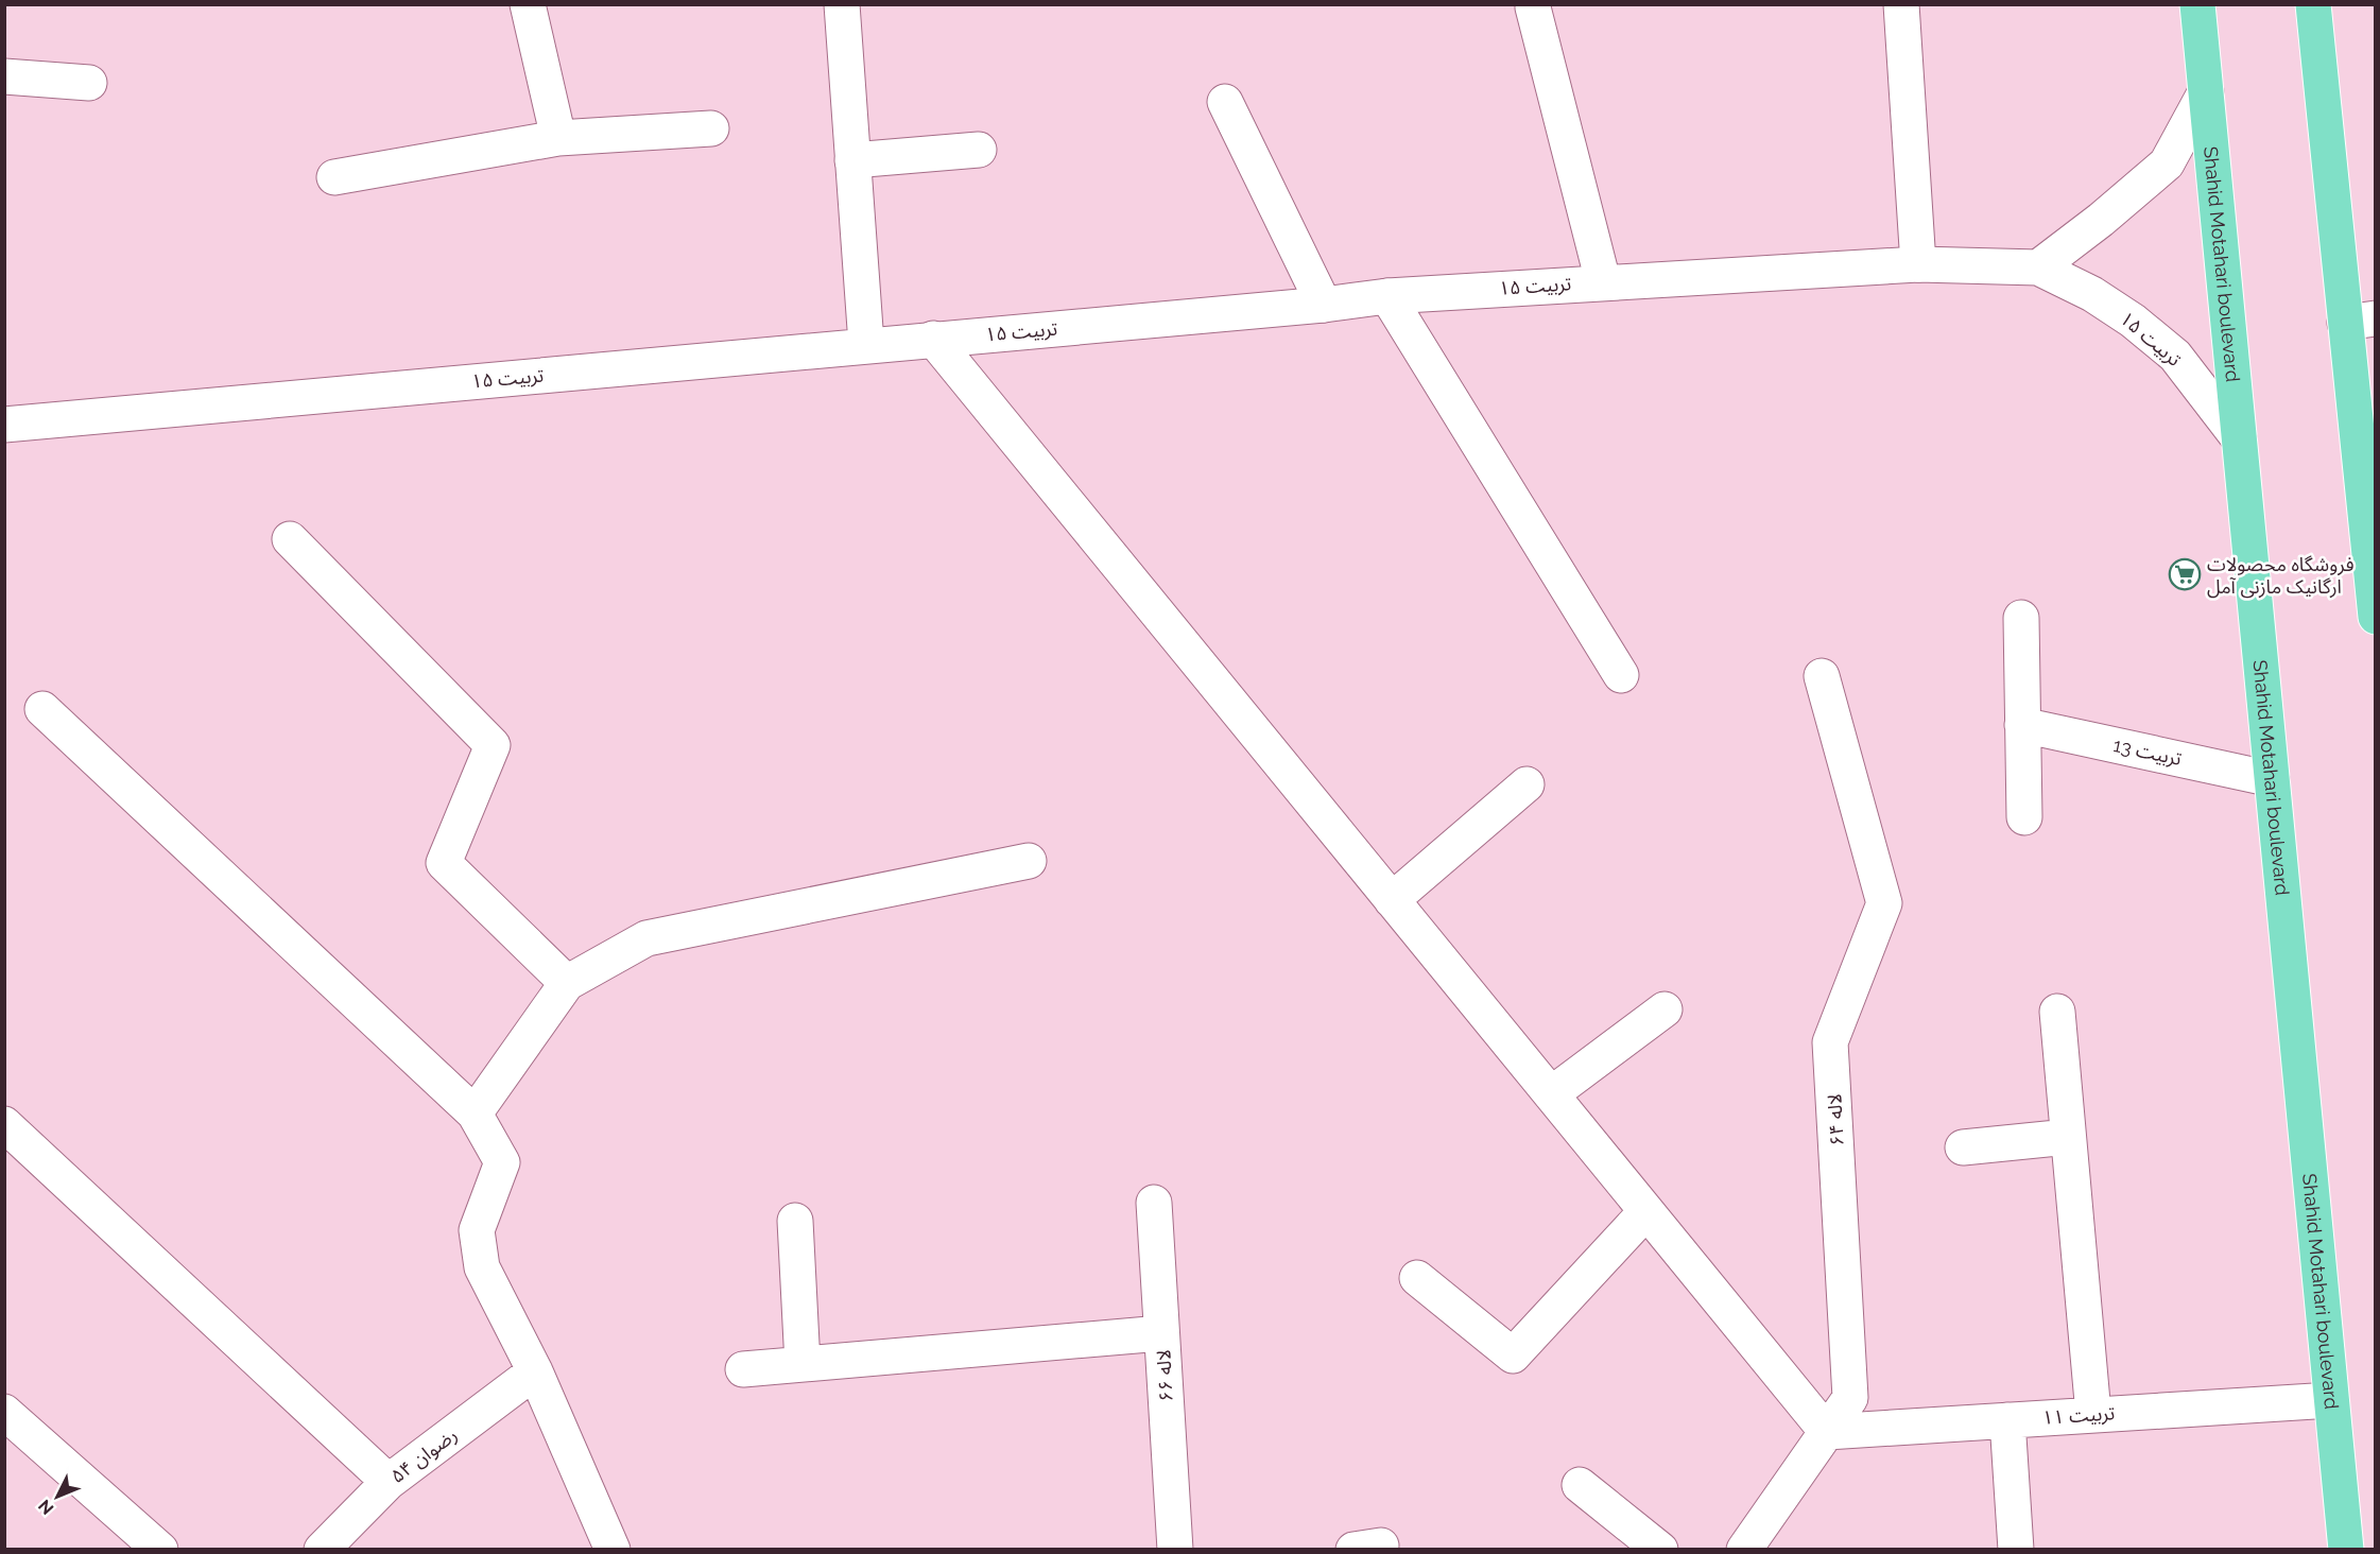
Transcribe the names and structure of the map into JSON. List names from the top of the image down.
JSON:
{
  "streets": {
    "main road": ["Shahid Motahari boulevard"],
    "street": [
      "تربیت ۱۵",
      "تربیت 13",
      "لاله ۶۴",
      "لاله ۶۶",
      "تربیت ۱۱",
      "رضوان ۵۴"
    ]
  },
  "crossings": [
    ["Shahid Motahari boulevard", "تربیت ۱۵"],
    ["Shahid Motahari boulevard", "تربیت 13"],
    ["Shahid Motahari boulevard", "تربیت ۱۱"],
    ["لاله ۶۴", "تربیت ۱۱"]
  ],
  "places": {
    "supermarket": ["فروشگاه محصولات ارگانیک مازنی آمل"]
  },
  "north": "bottom left"
}
